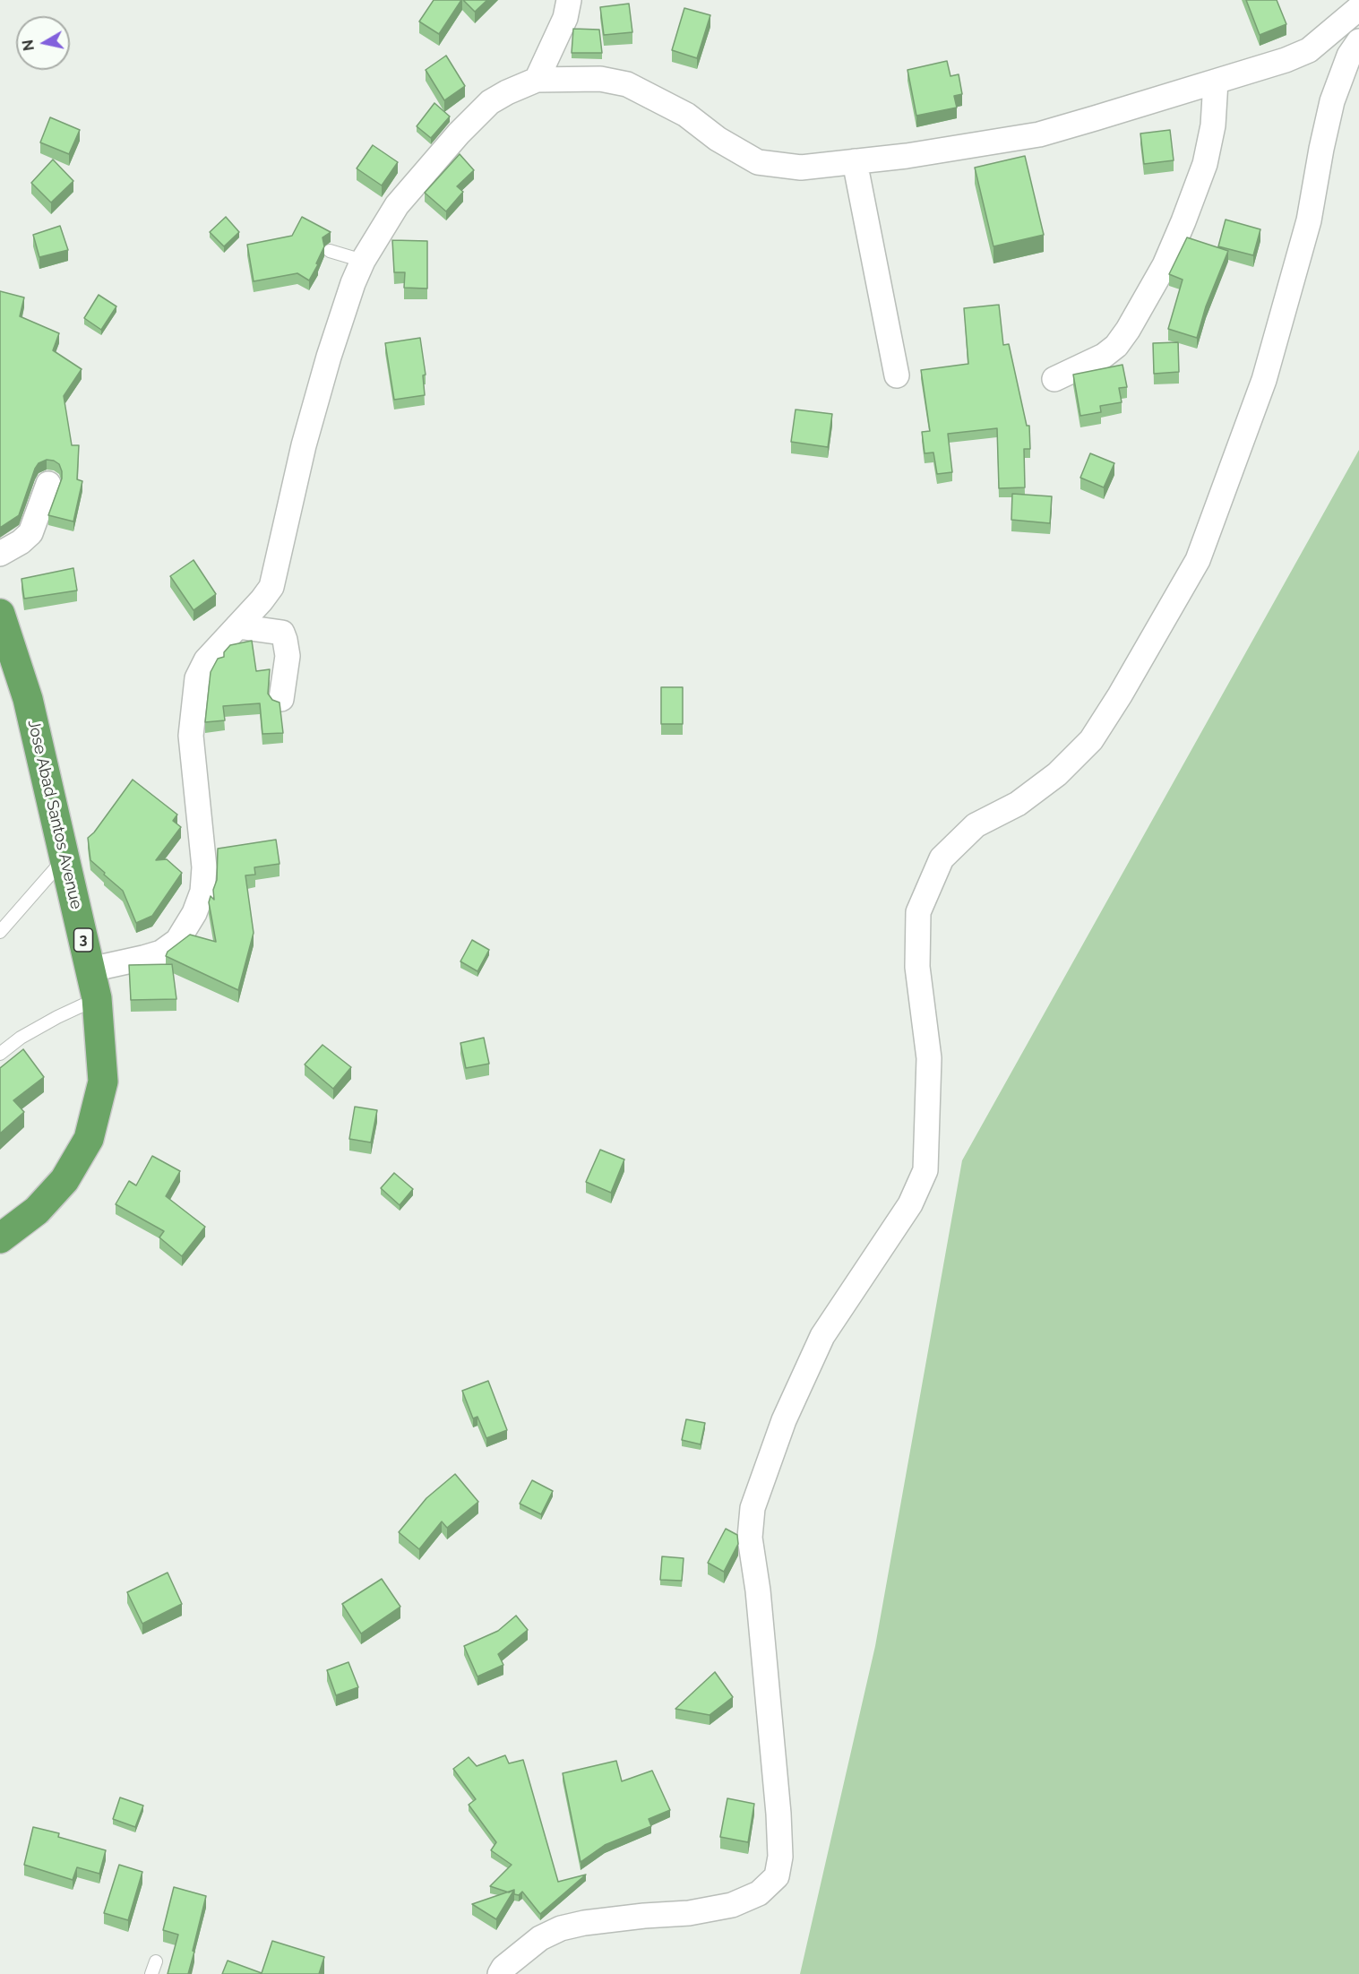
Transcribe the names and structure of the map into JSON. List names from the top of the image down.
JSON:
{
  "streets": {
    "highway": ["Jose Abad Santos Avenue", "3"]
  },
  "north": "left"
}
